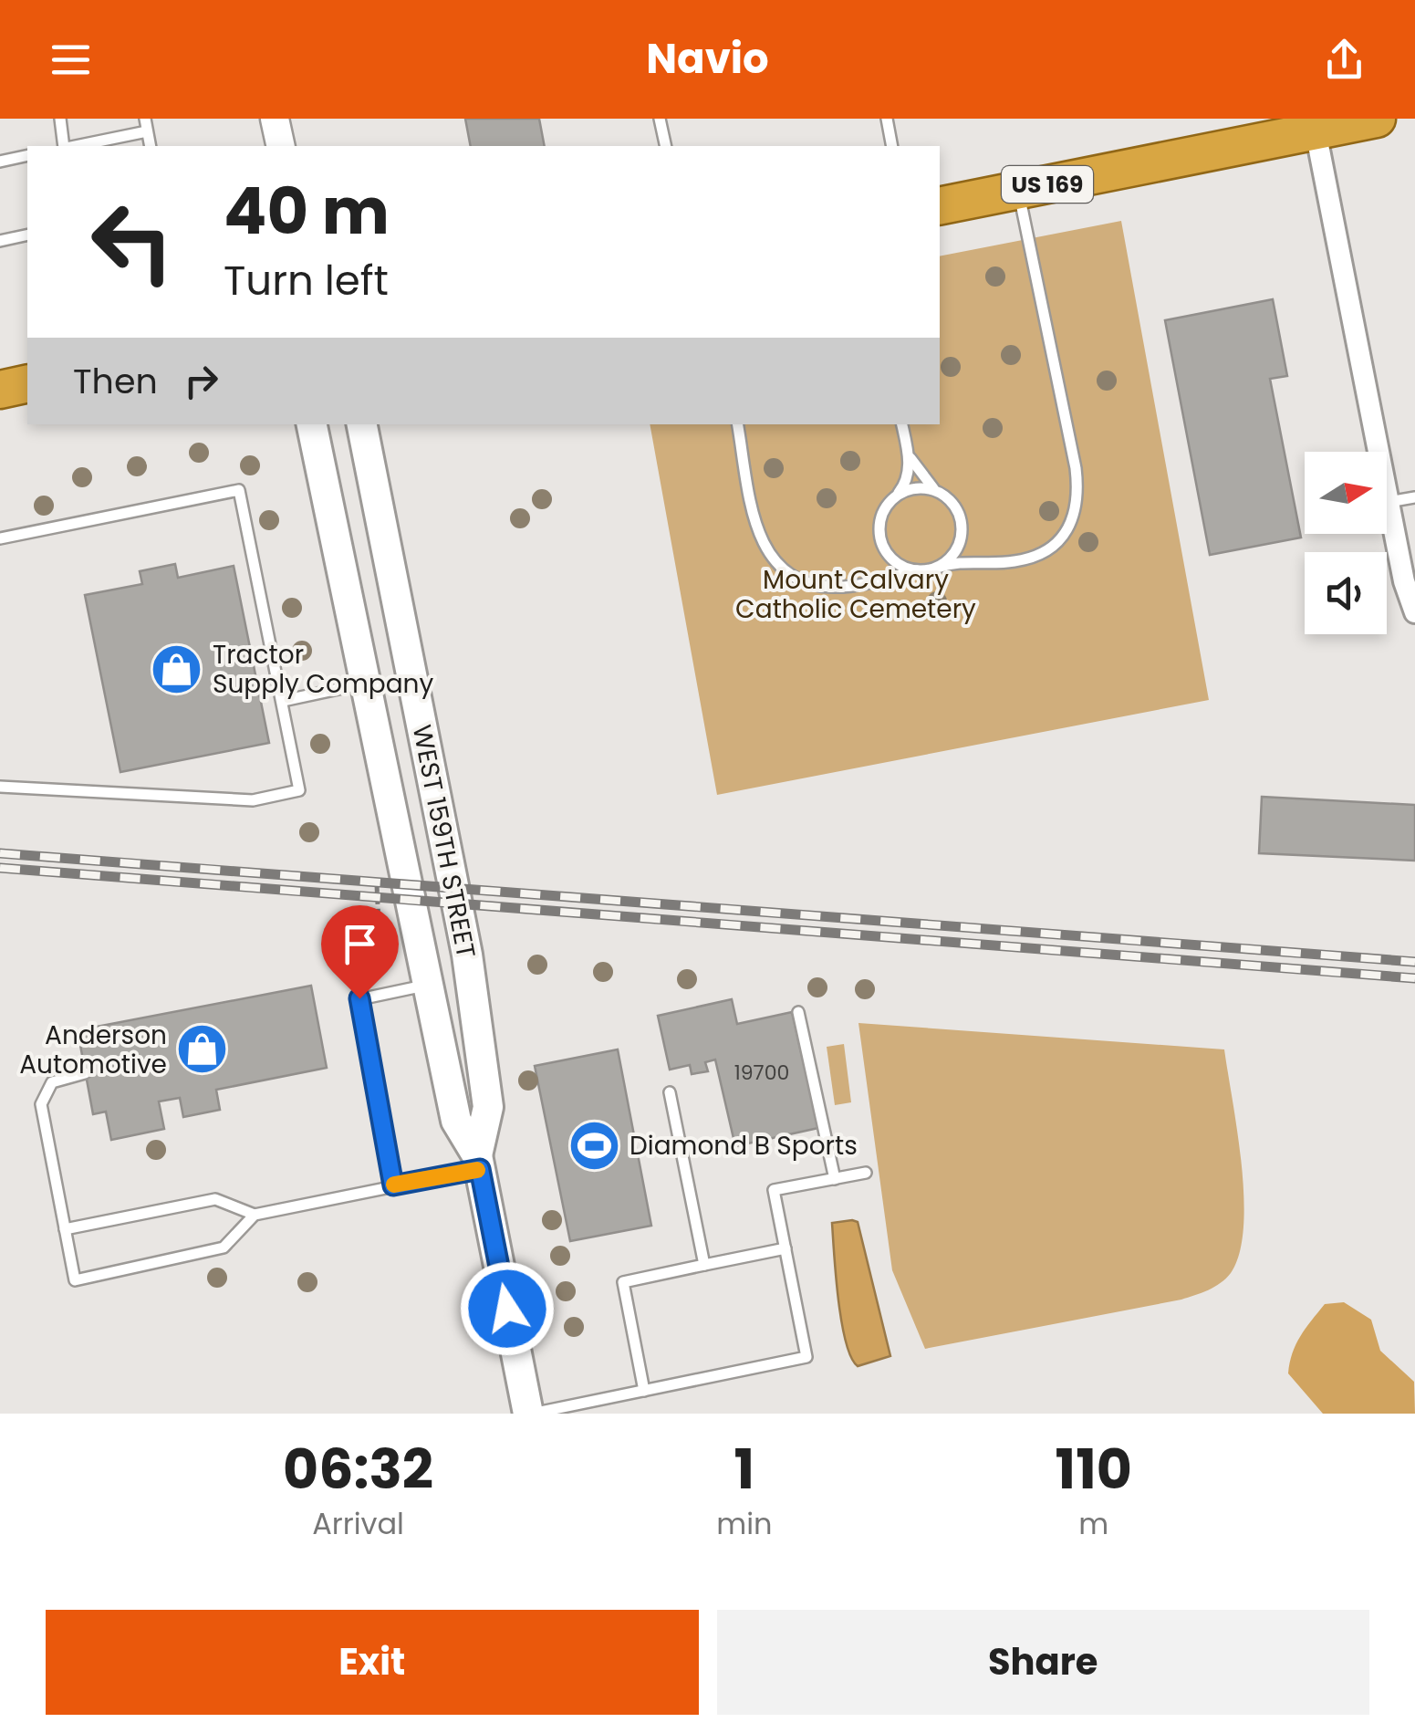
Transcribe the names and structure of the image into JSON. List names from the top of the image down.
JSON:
{
  "streets": {
    "highway": ["US 169"],
    "main road": ["WEST 159TH STREET"]
  },
  "parks": ["Mount Calvary Catholic Cemetery"],
  "places": {
    "shop": ["Tractor Supply Company", "Anderson Automotive"],
    "sports": ["Diamond B Sports"]
  },
  "house_numbers": ["19700"],
  "north": "right",
  "page": {
    "header": "Navio",
    "turn": ["40 m", "Turn left"],
    "then": "Then",
    "eta": [
      "06:32",
      "Arrival",
      "1",
      "min",
      "110",
      "m"
    ],
    "buttons": ["Exit", "Share"]
  }
}
